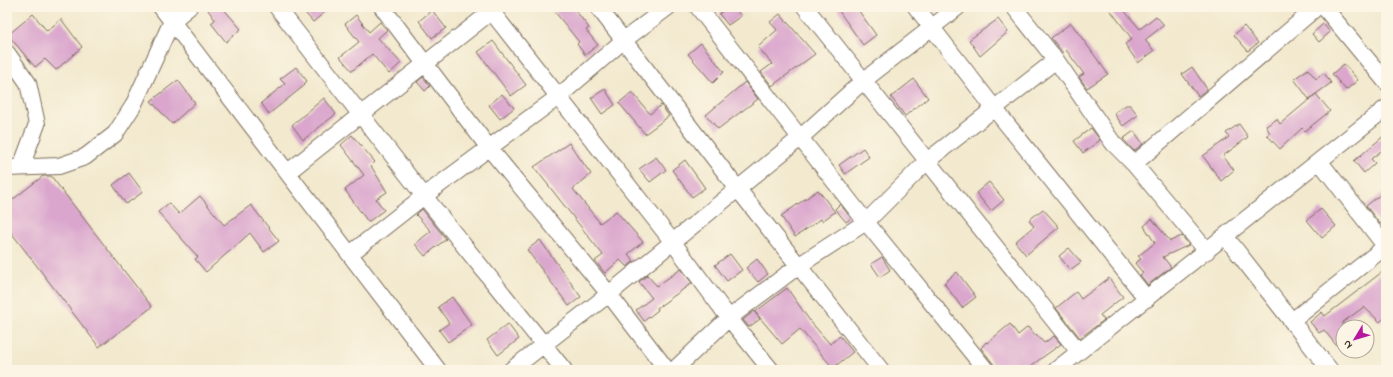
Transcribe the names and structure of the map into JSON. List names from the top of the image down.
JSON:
{
  "north": "bottom left"
}
